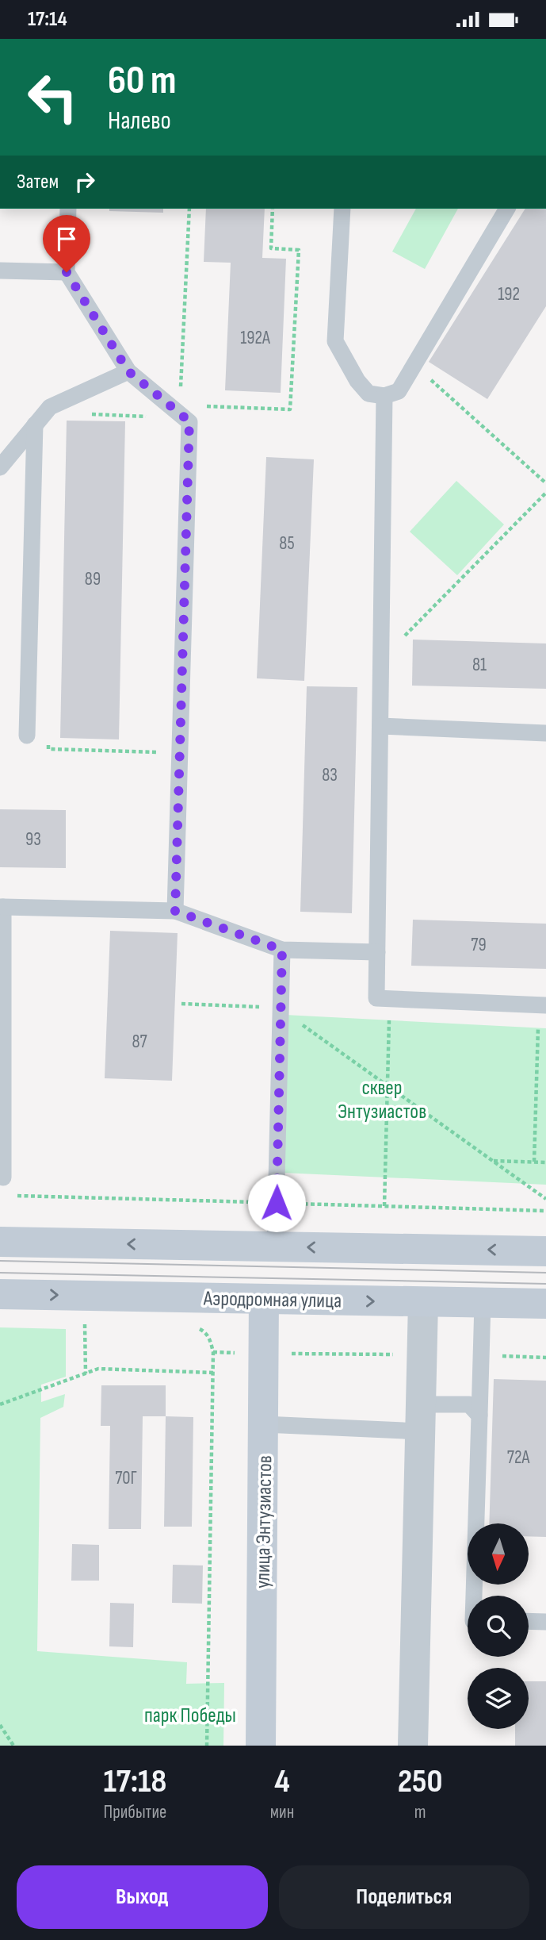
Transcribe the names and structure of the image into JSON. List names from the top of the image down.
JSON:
{
  "streets": {
    "main road": ["Аэродромная улица", "улица Энтузиастов"]
  },
  "crossings": [
    ["Аэродромная улица", "улица Энтузиастов"]
  ],
  "parks": ["сквер Энтузиастов", "парк Победы"],
  "house_numbers": [
    "192",
    "192А",
    "85",
    "89",
    "81",
    "83",
    "93",
    "79",
    "87",
    "72А",
    "70Г"
  ],
  "north": "bottom",
  "page": {
    "status": "17:14",
    "turn": ["60 m", "Налево"],
    "then": "Затем",
    "eta": [
      "17:18",
      "Прибытие",
      "4",
      "мин",
      "250",
      "m"
    ],
    "buttons": ["Выход", "Поделиться"]
  }
}
